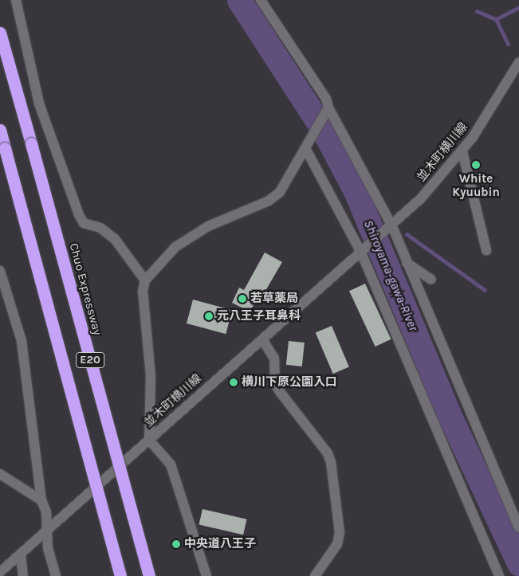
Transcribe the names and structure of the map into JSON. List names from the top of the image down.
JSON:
{
  "streets": {
    "highway": ["Chuo Expressway", "E20"],
    "street": ["並木町横川線"]
  },
  "water": ["Shiroyama-gawa-River"],
  "places": [
    "White Kyuubin",
    "若草薬局",
    "元八王子耳鼻科",
    "横川下原公園入口",
    "中央道八王子"
  ]
}
